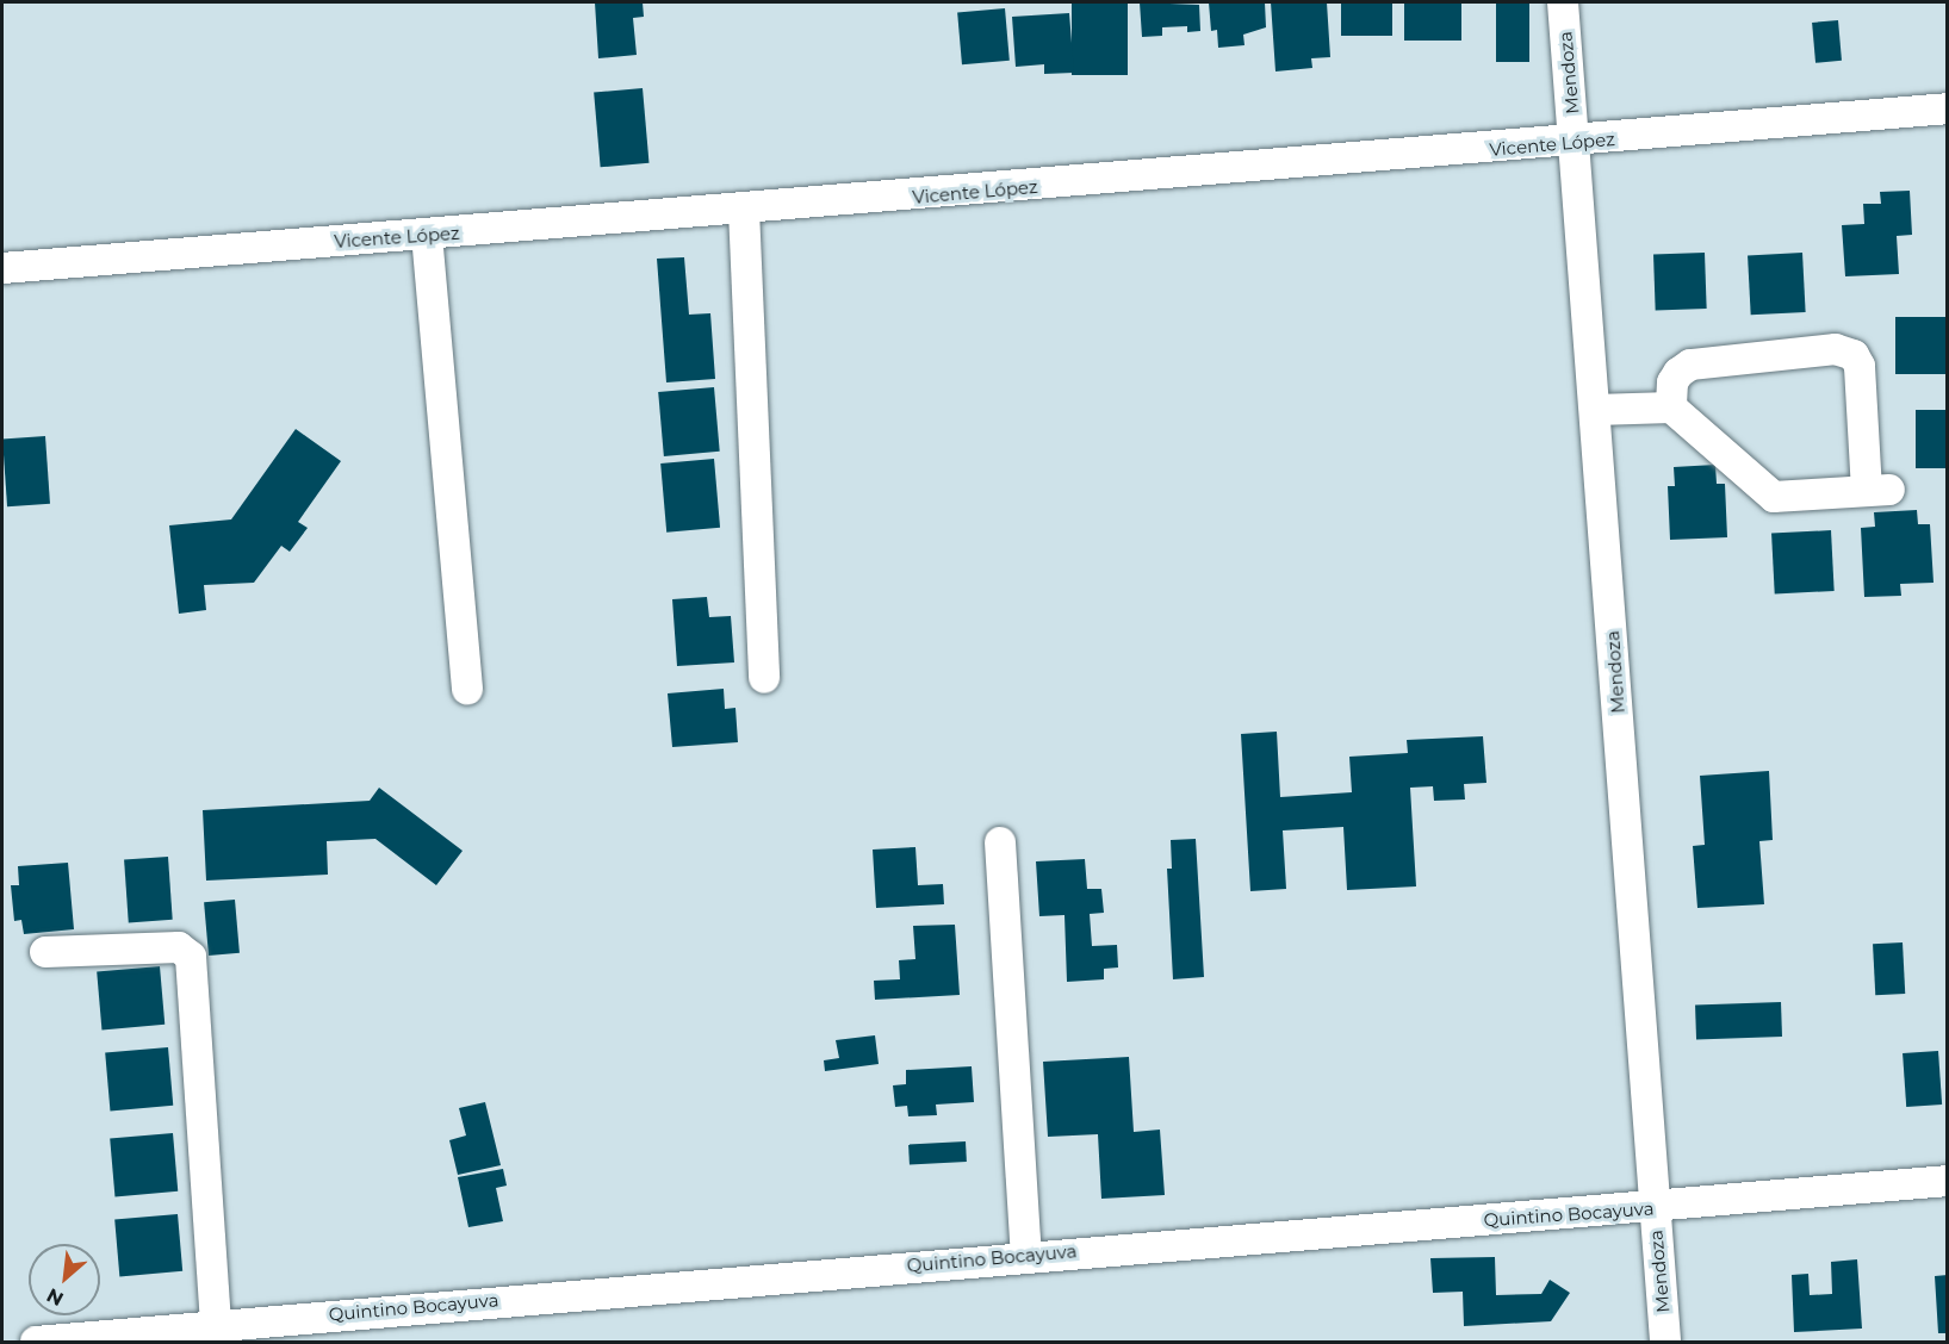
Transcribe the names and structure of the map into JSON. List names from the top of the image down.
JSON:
{
  "streets": {
    "street": ["Mendoza", "Vicente López", "Quintino Bocayuva"]
  },
  "crossings": [
    ["Mendoza", "Vicente López"],
    ["Mendoza", "Quintino Bocayuva"]
  ],
  "north": "bottom left"
}
